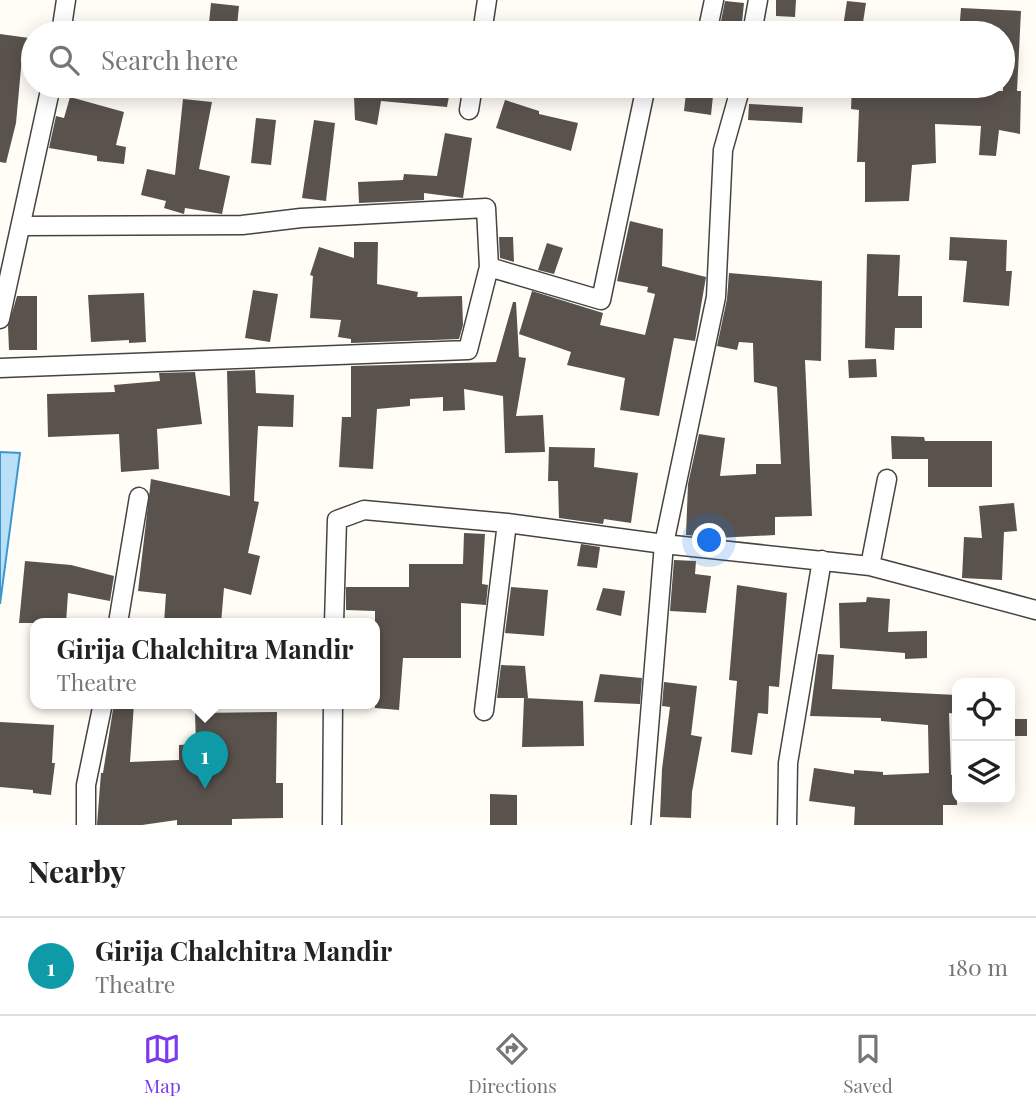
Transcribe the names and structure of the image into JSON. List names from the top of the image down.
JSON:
{
  "page": {
    "search": "Search here",
    "popup": ["Girija Chalchitra Mandir", "Theatre"],
    "pins": "1",
    "heading": "Nearby",
    "list": [
      {
        "mark": "1",
        "name": "Girija Chalchitra Mandir",
        "note": "Theatre",
        "value": "180 m"
      }
    ],
    "nav": ["Map", "Directions", "Saved"]
  }
}
